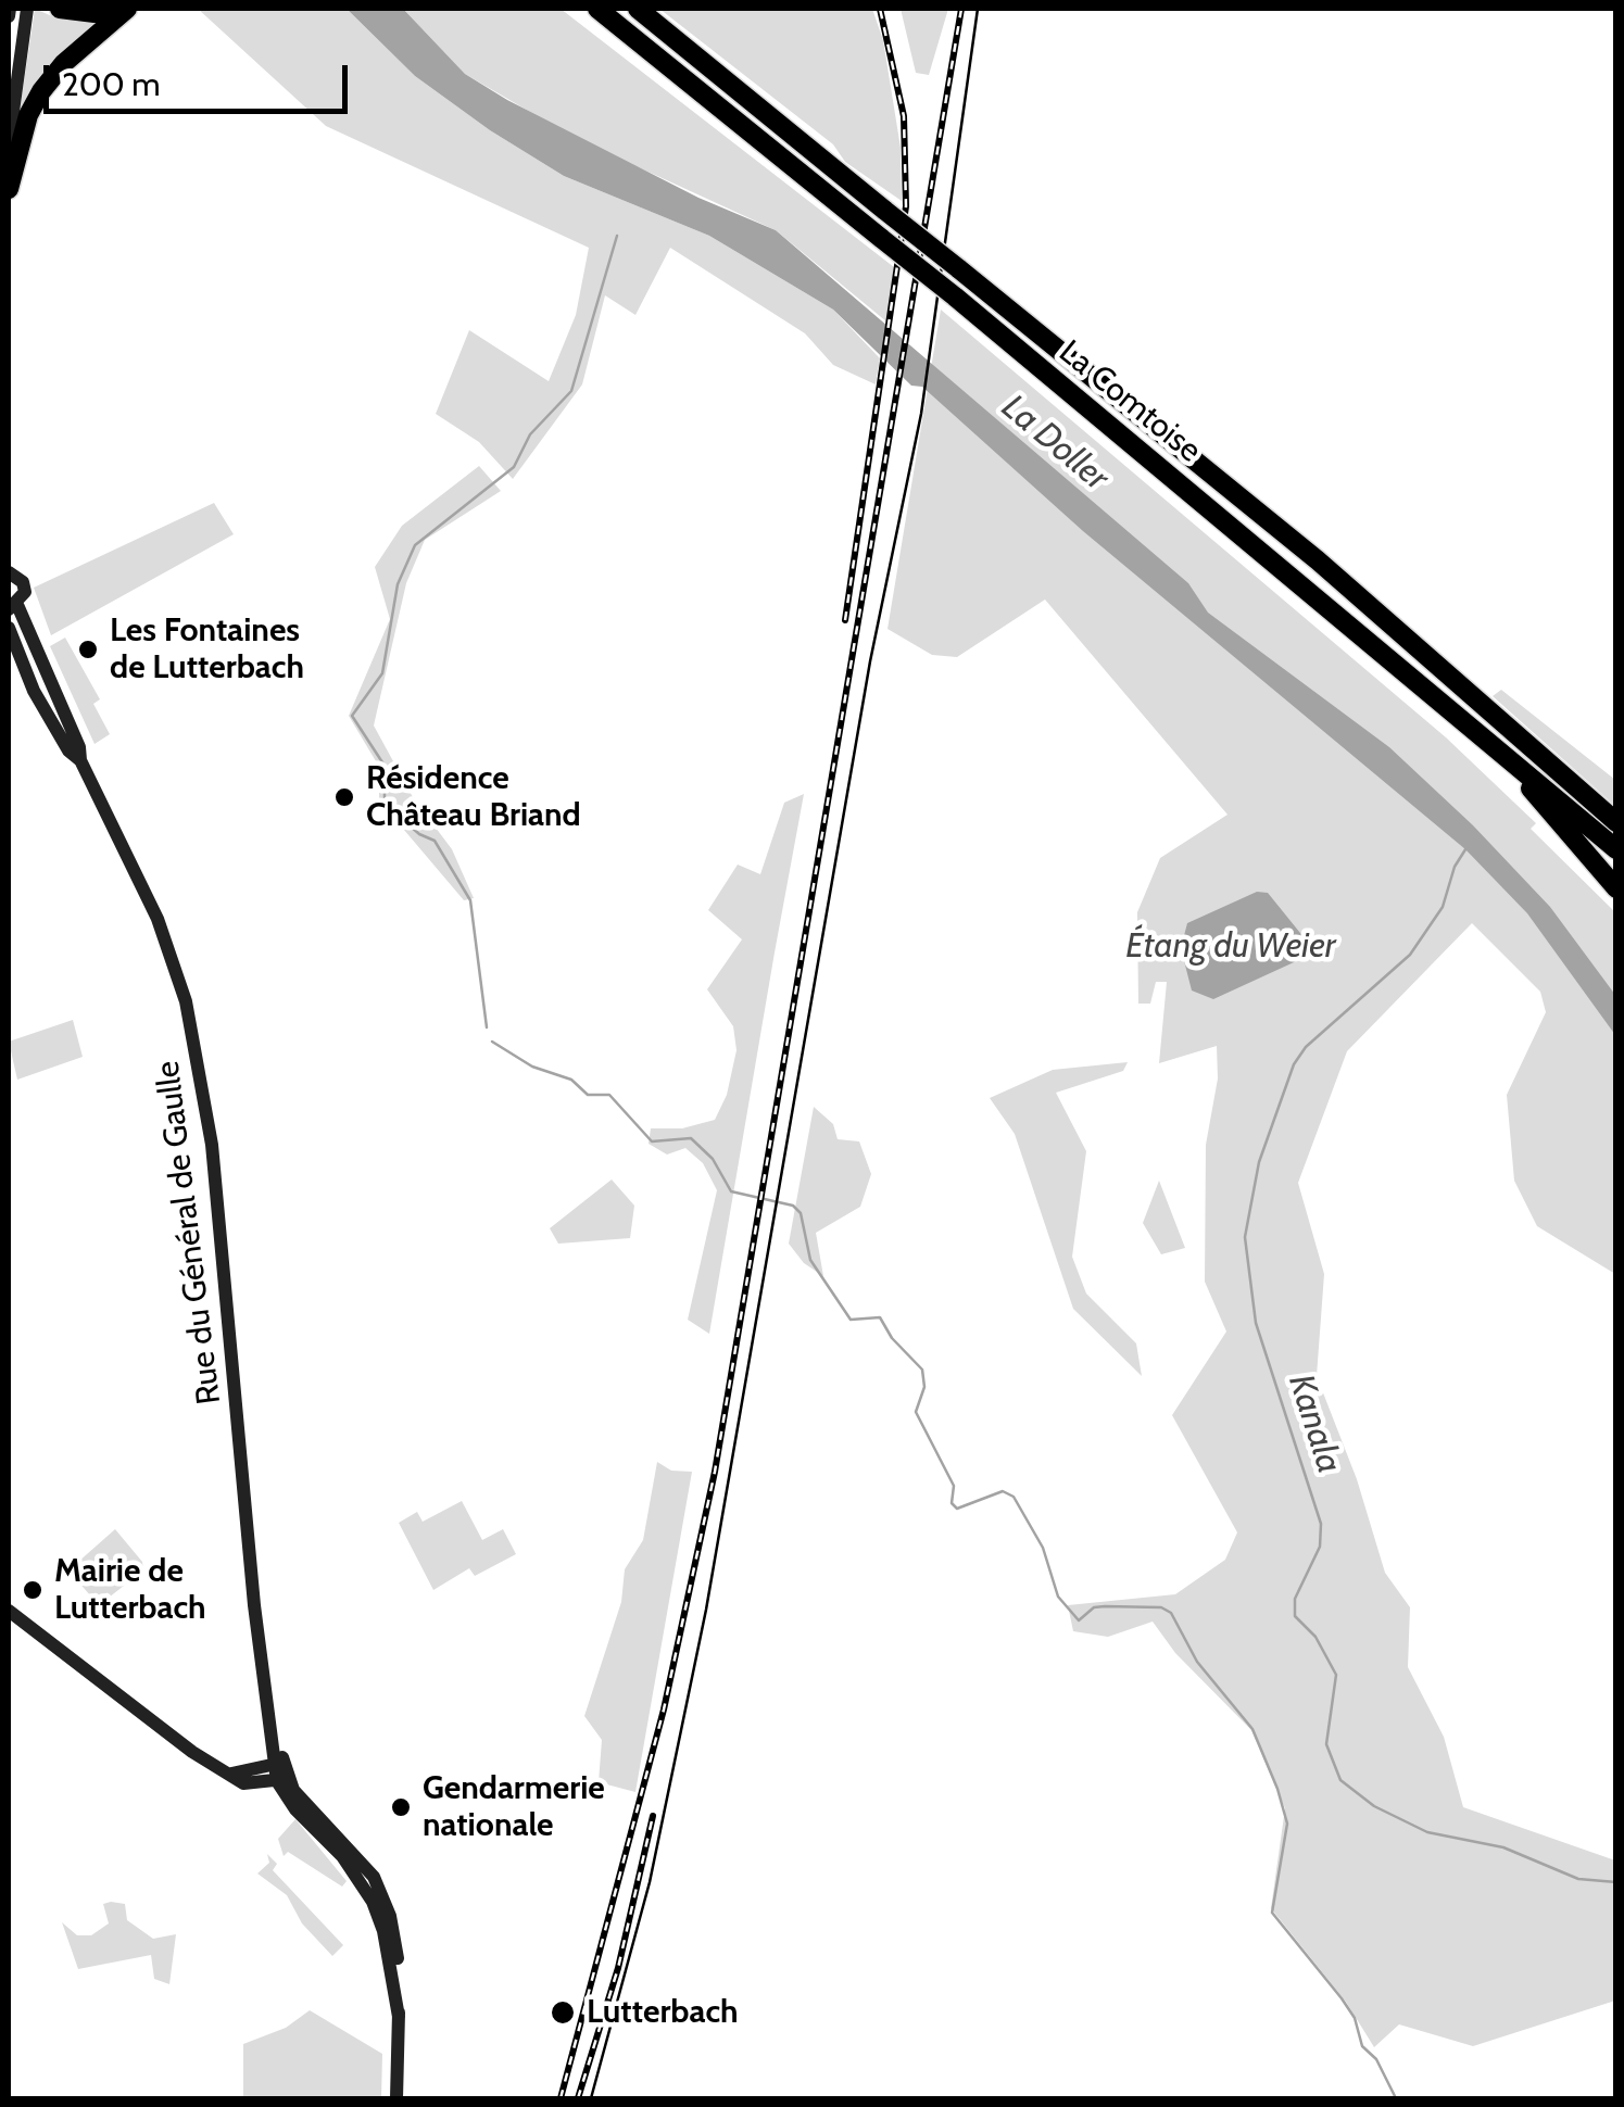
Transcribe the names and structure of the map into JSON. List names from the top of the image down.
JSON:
{
  "streets": {
    "highway": ["La Comtoise"],
    "main road": ["Rue du Général de Gaulle"]
  },
  "water": ["La Doller", "Étang du Weier", "Kanala"],
  "places": [
    "Les Fontaines de Lutterbach",
    "Résidence Château Briand",
    "Mairie de Lutterbach",
    "Gendarmerie nationale",
    "Lutterbach"
  ],
  "scale_bar": "200 m"
}
